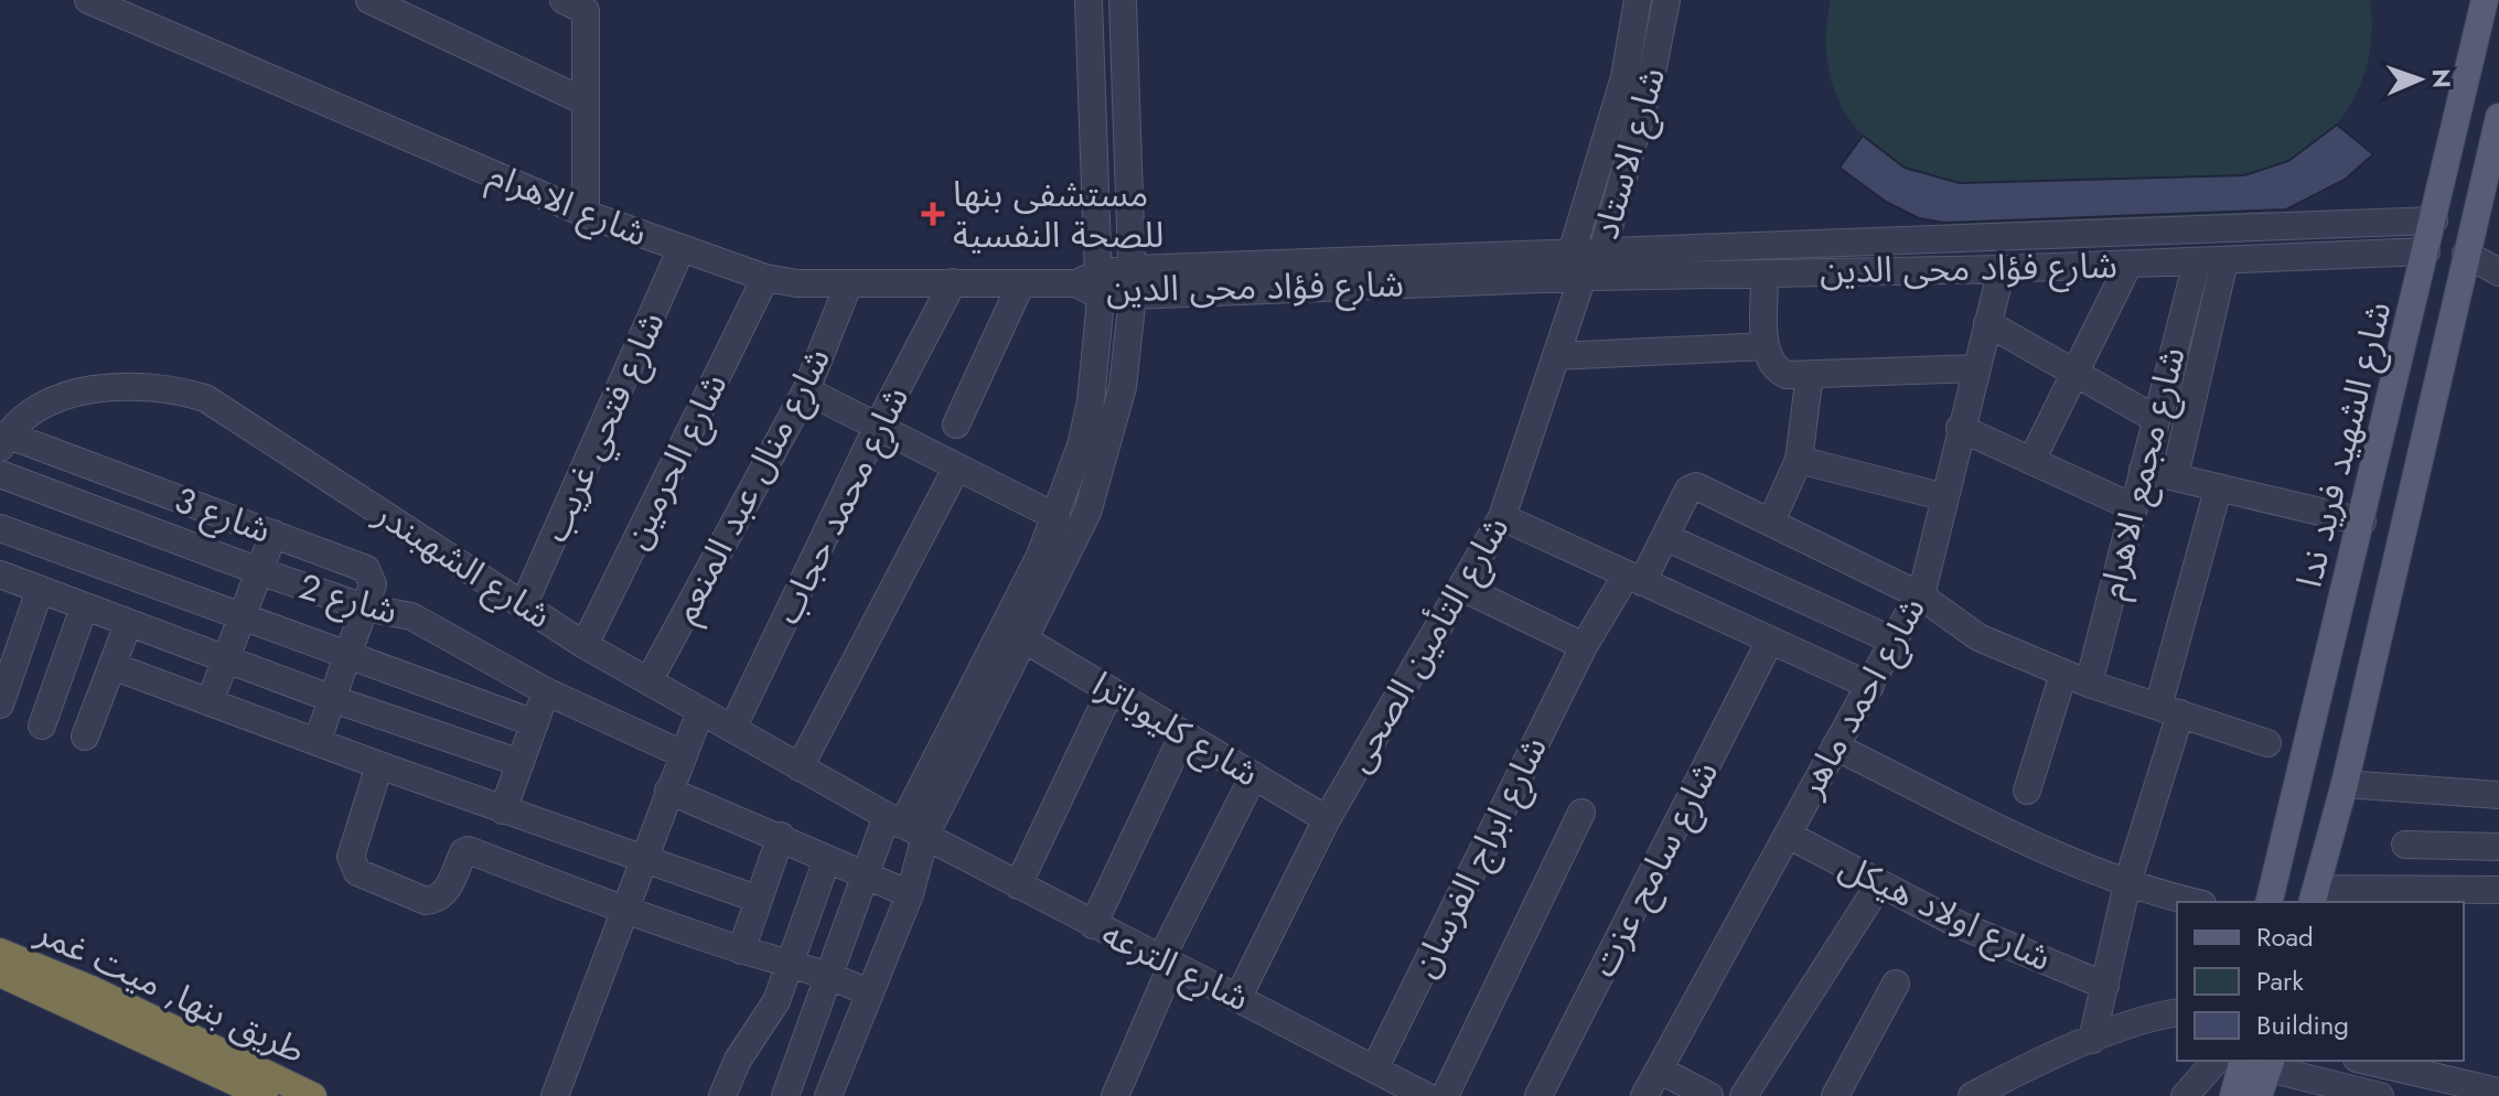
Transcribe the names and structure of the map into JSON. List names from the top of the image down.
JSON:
{
  "streets": {
    "highway": ["طريق بنها, ميت غمر"],
    "main road": ["شارع الشهيد فريد ندا"],
    "street": [
      "شارع الاستاد",
      "شارع الاهرام",
      "شارع فؤاد محى الدين",
      "شارع فتحي غريب",
      "شارع الحرمين",
      "شارع مجمع الاهرام",
      "شارع منال عبد المنعم",
      "شارع محمد حجاب",
      "شارع 3",
      "شارع الشهبندر",
      "شارع 2",
      "شارع التأمين الصحى",
      "شارع احمد ماهر",
      "شارع كليوباترا",
      "شارع ابراج الفرسان",
      "شارع سامح عزت",
      "شارع اولاد هيكل",
      "شارع الترعه"
    ]
  },
  "crossings": [
    ["شارع الاستاد", "شارع فؤاد محى الدين"],
    ["شارع الاستاد", "شارع التأمين الصحى"],
    ["شارع الاهرام", "شارع فؤاد محى الدين"],
    ["شارع الاهرام", "شارع فتحي غريب"],
    ["شارع الاهرام", "شارع الحرمين"],
    ["شارع الاهرام", "شارع منال عبد المنعم"],
    ["شارع الاهرام", "شارع محمد حجاب"],
    ["شارع فؤاد محى الدين", "شارع الشهيد فريد ندا"],
    ["شارع فؤاد محى الدين", "شارع مجمع الاهرام"],
    ["شارع فؤاد محى الدين", "شارع التأمين الصحى"],
    ["شارع فؤاد محى الدين", "شارع احمد ماهر"],
    ["شارع فتحي غريب", "شارع الشهبندر"],
    ["شارع الحرمين", "شارع الشهبندر"],
    ["شارع منال عبد المنعم", "شارع الشهبندر"],
    ["شارع محمد حجاب", "شارع الشهبندر"],
    ["شارع 3", "شارع الشهبندر"],
    ["شارع 3", "شارع 2"],
    ["شارع الشهبندر", "شارع الترعه"],
    ["شارع التأمين الصحى", "شارع كليوباترا"],
    ["شارع التأمين الصحى", "شارع الترعه"],
    ["شارع احمد ماهر", "شارع اولاد هيكل"],
    ["شارع ابراج الفرسان", "شارع الترعه"]
  ],
  "places": {
    "health": ["مستشفى بنها للصحة النفسية"]
  },
  "legend": ["Road", "Park", "Building"],
  "north": "right"
}
